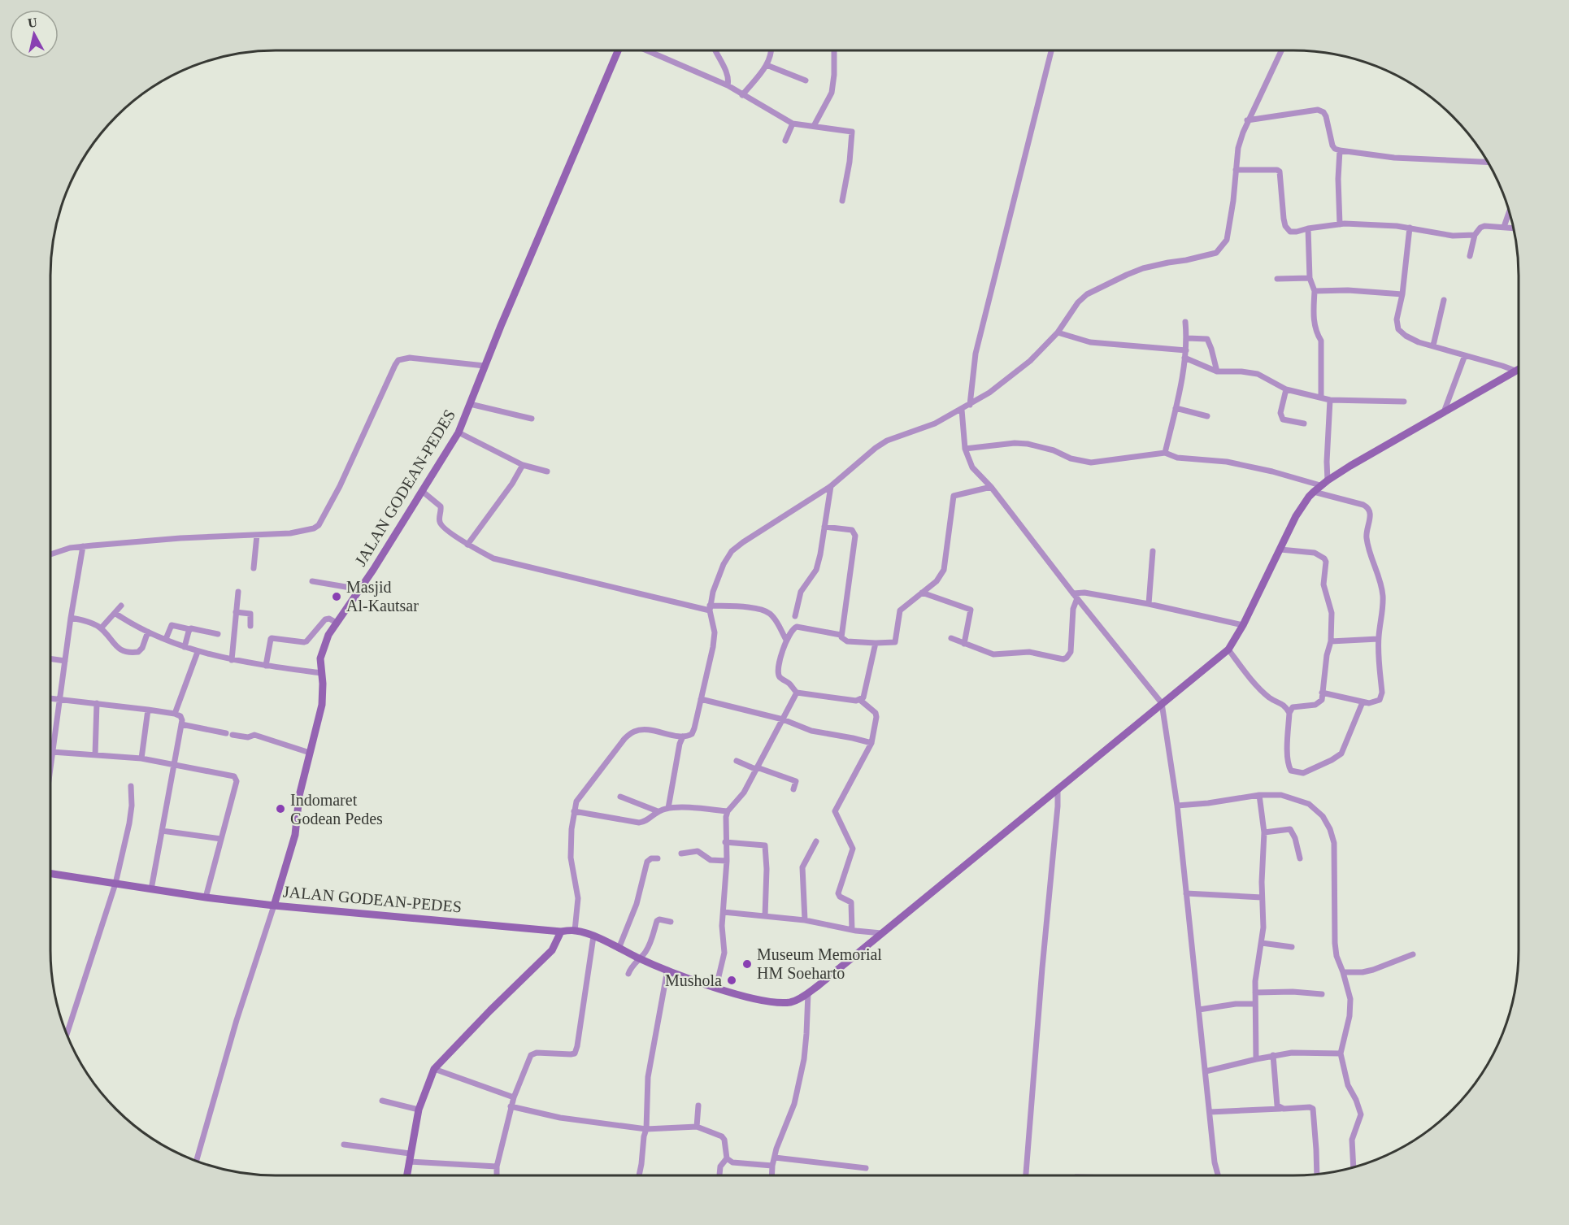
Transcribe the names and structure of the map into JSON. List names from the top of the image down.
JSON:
{
  "streets": {
    "street": ["JALAN GODEAN-PEDES"]
  },
  "places": [
    "Masjid Al-Kautsar",
    "Indomaret Godean Pedes",
    "Museum Memorial HM Soeharto",
    "Mushola"
  ],
  "north": "top"
}
